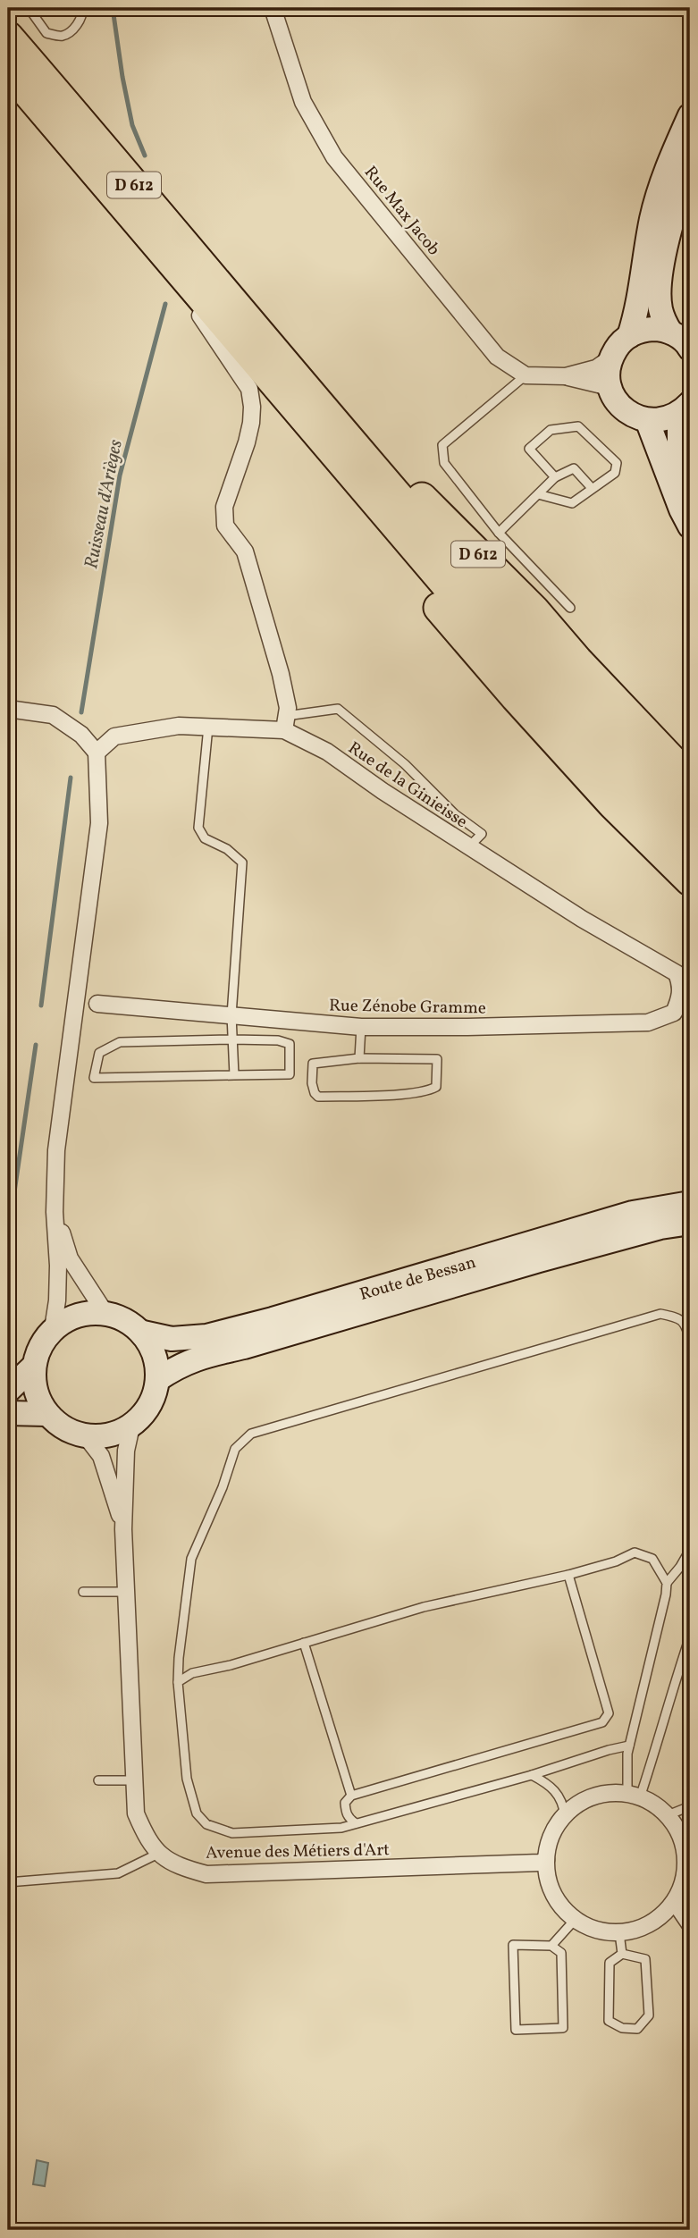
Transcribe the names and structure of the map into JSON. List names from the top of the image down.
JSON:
{
  "streets": {
    "highway": ["D 612"],
    "street": [
      "Rue Max Jacob",
      "Rue de la Ginieisse",
      "Rue Zénobe Gramme",
      "Route de Bessan",
      "Avenue des Métiers d'Art"
    ]
  },
  "crossings": [
    ["Rue de la Ginieisse", "Rue Zénobe Gramme"],
    ["Route de Bessan", "Avenue des Métiers d'Art"]
  ],
  "water": ["Ruisseau d'Arièges"]
}
